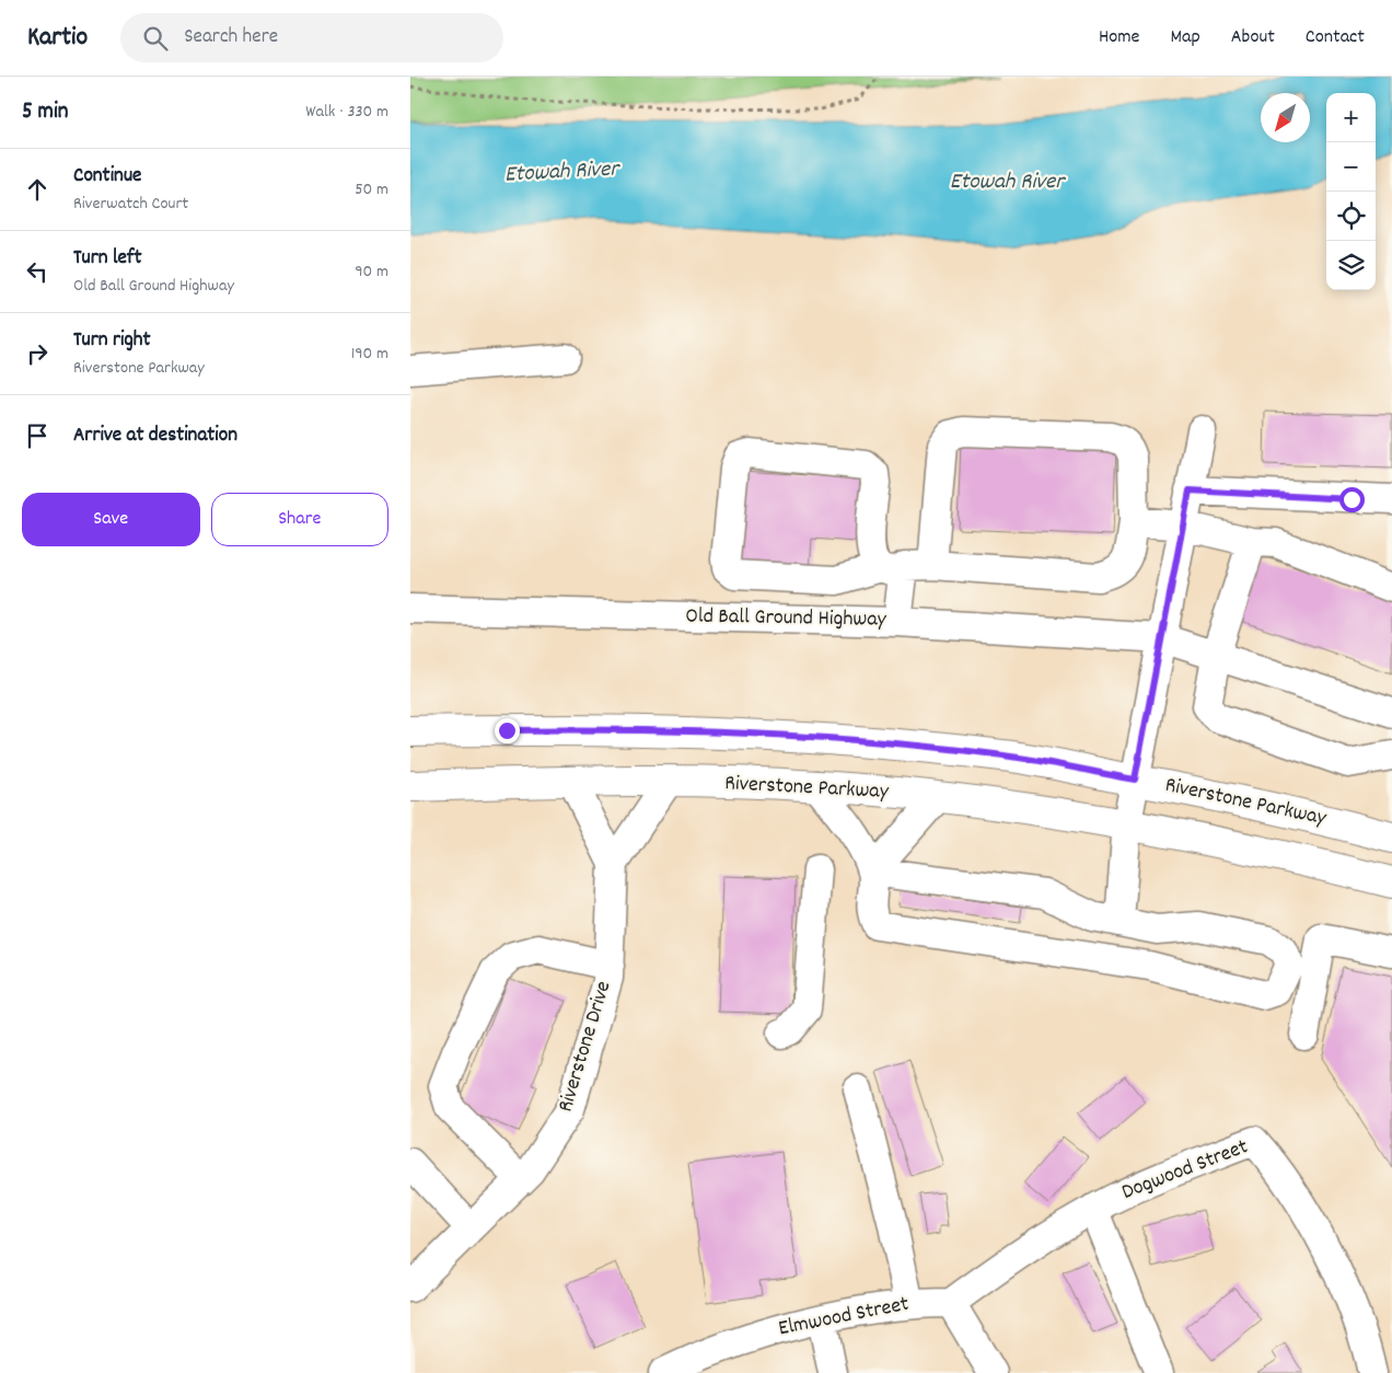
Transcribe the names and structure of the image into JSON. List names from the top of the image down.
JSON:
{
  "streets": {
    "main road": ["Riverstone Parkway"],
    "street": [
      "Old Ball Ground Highway",
      "Riverstone Drive",
      "Dogwood Street",
      "Elmwood Street"
    ]
  },
  "crossings": [
    ["Riverstone Parkway", "Riverstone Drive"],
    ["Dogwood Street", "Elmwood Street"]
  ],
  "water": ["Etowah River"],
  "north": "bottom left",
  "page": {
    "header": "Kartio",
    "search": "Search here",
    "nav": [
      "Home",
      "Map",
      "About",
      "Contact"
    ],
    "heading": ["5 min", "Walk · 330 m"],
    "map_buttons": ["+", "−"],
    "list": [
      ["Continue", "Riverwatch Court", "50 m"],
      ["Turn left", "Old Ball Ground Highway", "90 m"],
      ["Turn right", "Riverstone Parkway", "190 m"],
      "Arrive at destination"
    ],
    "buttons": ["Save", "Share"]
  }
}
